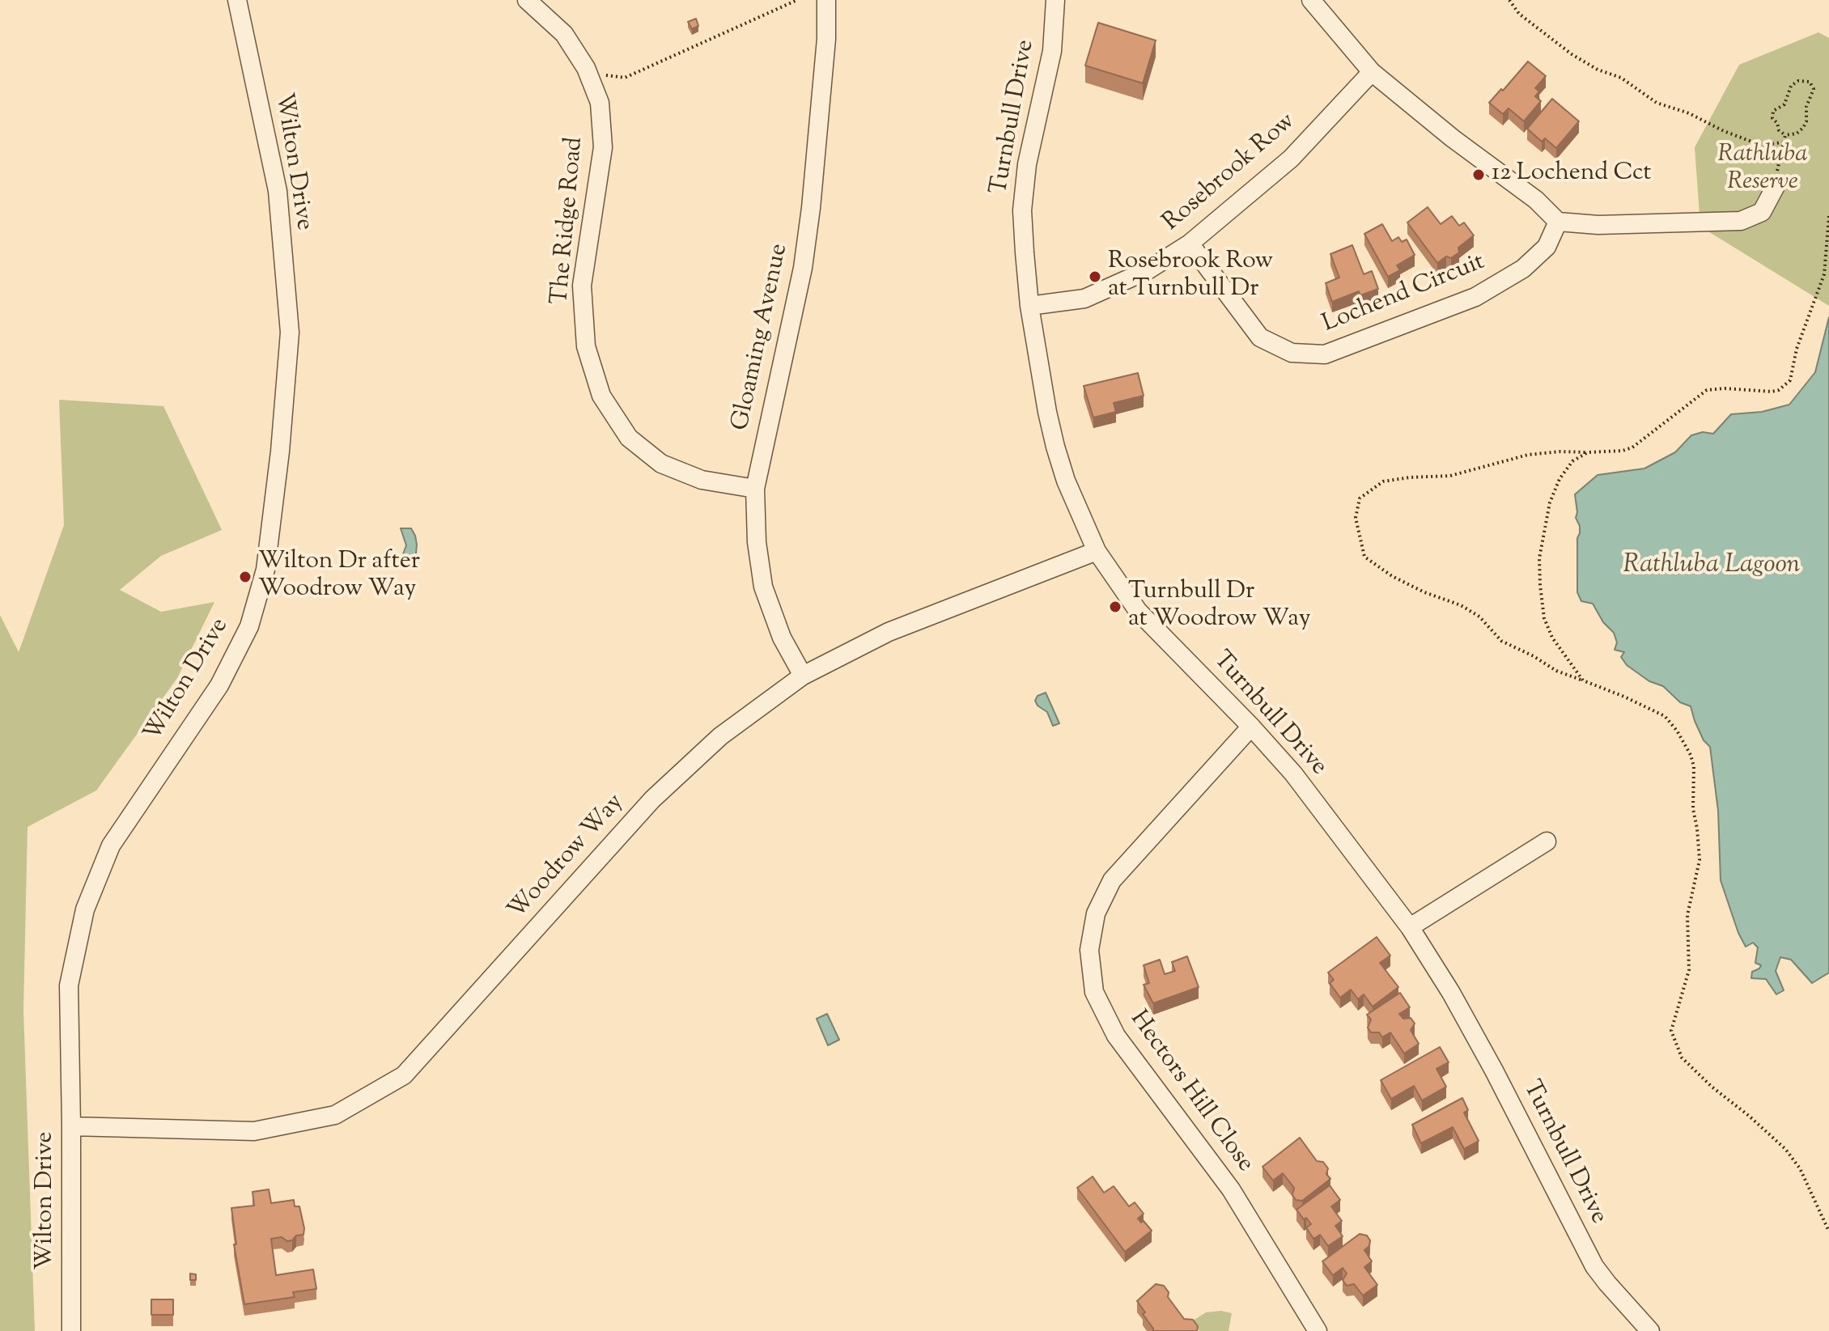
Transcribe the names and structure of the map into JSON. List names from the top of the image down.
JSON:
{
  "streets": {
    "street": [
      "Turnbull Drive",
      "Wilton Drive",
      "Rosebrook Row",
      "The Ridge Road",
      "Lochend Circuit",
      "Gloaming Avenue",
      "Woodrow Way",
      "Hectors Hill Close"
    ]
  },
  "crossings": [
    ["Turnbull Drive", "Rosebrook Row"],
    ["Turnbull Drive", "Woodrow Way"],
    ["Turnbull Drive", "Hectors Hill Close"],
    ["Wilton Drive", "Woodrow Way"],
    ["Rosebrook Row", "Lochend Circuit"],
    ["The Ridge Road", "Gloaming Avenue"],
    ["Gloaming Avenue", "Woodrow Way"]
  ],
  "water": ["Rathluba Lagoon"],
  "parks": ["Rathluba Reserve"],
  "places": [
    "12 Lochend Cct",
    "Rosebrook Row at Turnbull Dr",
    "Wilton Dr after Woodrow Way",
    "Turnbull Dr at Woodrow Way"
  ]
}
